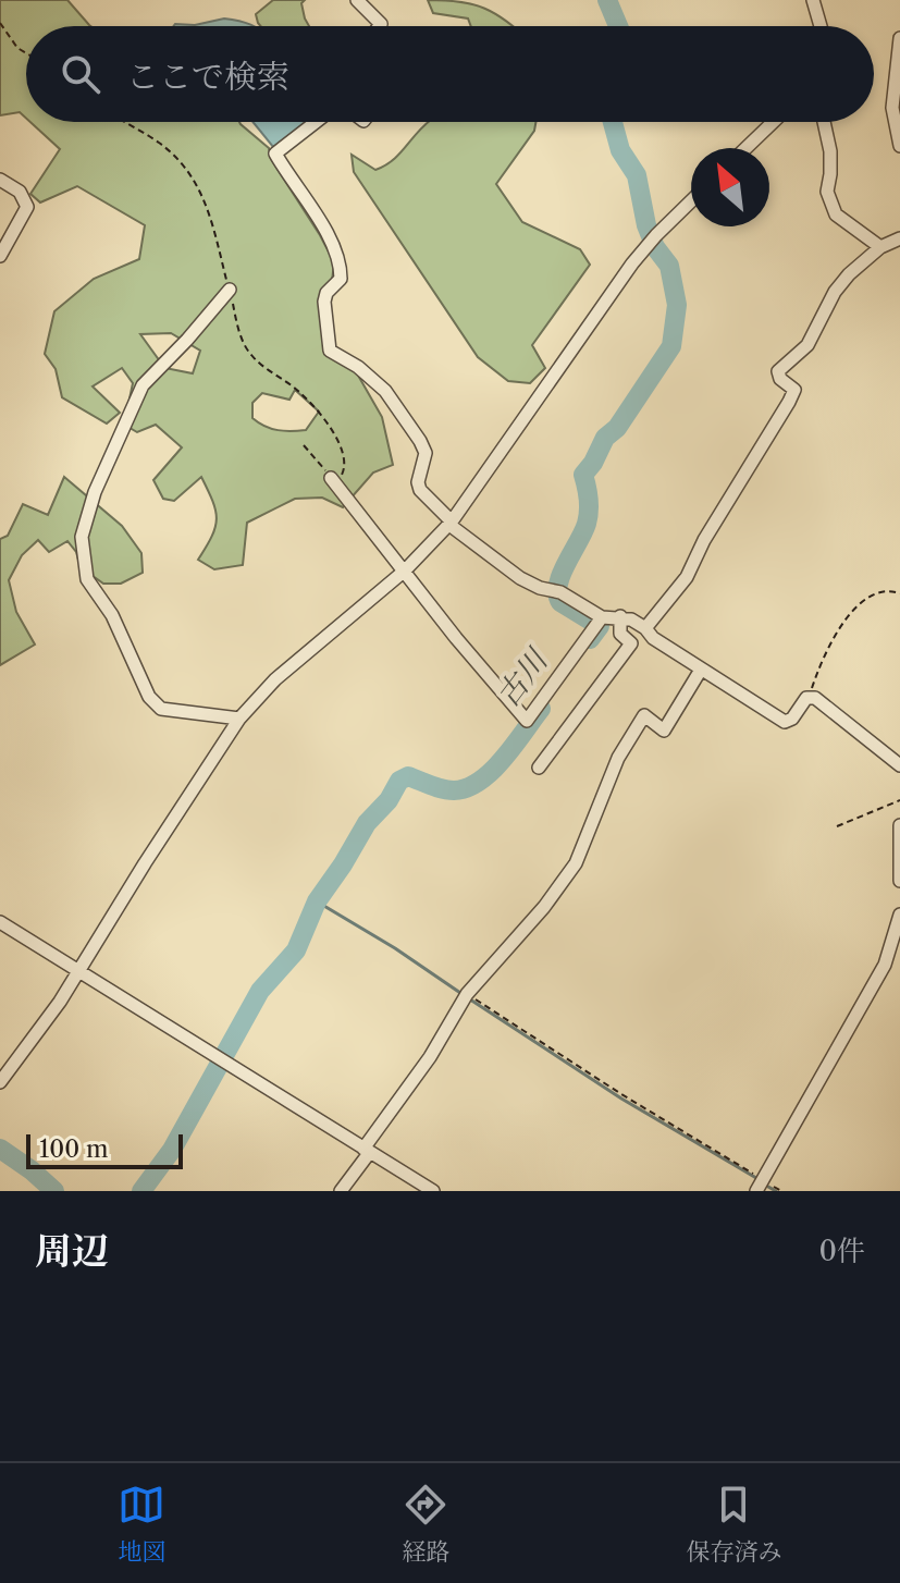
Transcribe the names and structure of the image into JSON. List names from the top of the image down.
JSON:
{
  "water": ["古川"],
  "scale_bar": "100 m",
  "north": "top left",
  "page": {
    "search": "ここで検索",
    "scale": "100 m",
    "heading": ["周辺", "0件"],
    "nav": ["地図", "経路", "保存済み"]
  }
}
